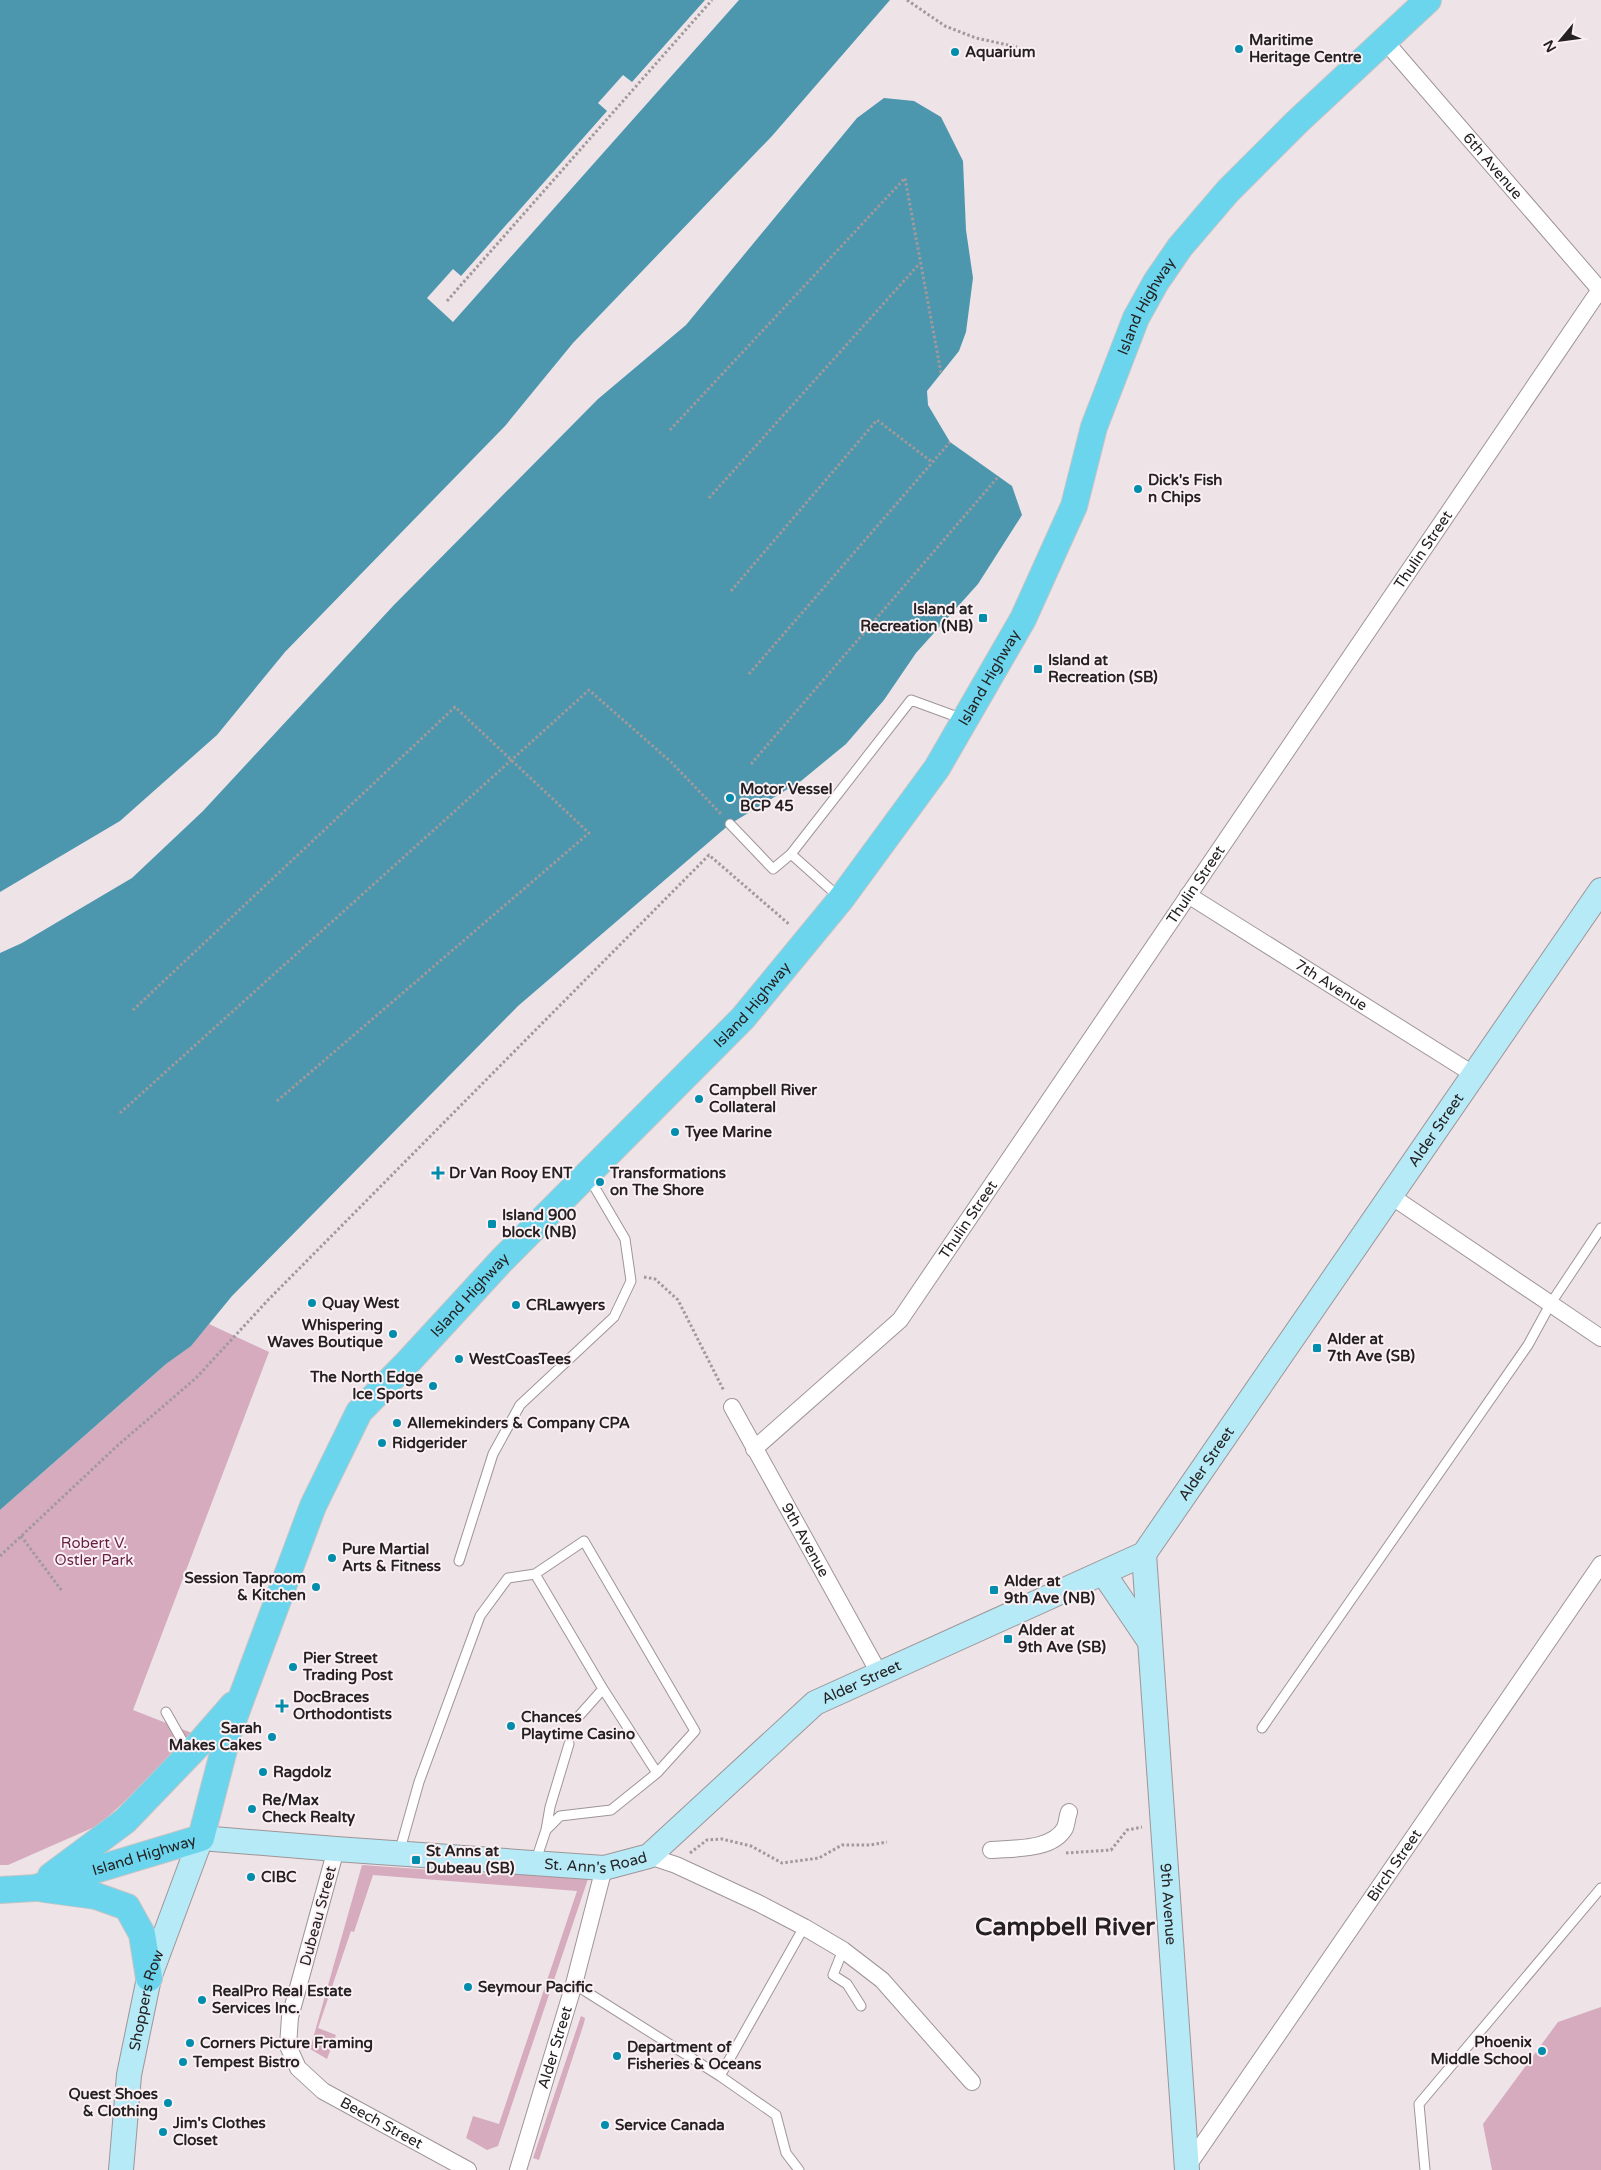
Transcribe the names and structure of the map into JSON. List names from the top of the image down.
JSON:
{
  "streets": {
    "main road": ["Island Highway"],
    "street": [
      "6th Avenue",
      "Thulin Street",
      "7th Avenue",
      "Alder Street",
      "9th Avenue",
      "St. Ann's Road",
      "Birch Street",
      "Dubeau Street",
      "Shoppers Row",
      "Beech Street"
    ]
  },
  "crossings": [
    ["6th Avenue", "Island Highway"],
    ["6th Avenue", "Thulin Street"],
    ["Island Highway", "St. Ann's Road"],
    ["Island Highway", "Shoppers Row"],
    ["Thulin Street", "7th Avenue"],
    ["Thulin Street", "9th Avenue"],
    ["7th Avenue", "Alder Street"],
    ["Alder Street", "9th Avenue"],
    ["Alder Street", "St. Ann's Road"],
    ["9th Avenue", "Birch Street"],
    ["St. Ann's Road", "Dubeau Street"],
    ["St. Ann's Road", "Shoppers Row"],
    ["Dubeau Street", "Beech Street"]
  ],
  "districts": ["Campbell River"],
  "parks": ["Robert V. Ostler Park"],
  "places": {
    "other": [
      "Maritime Heritage Centre",
      "Aquarium",
      "Dick's Fish n Chips",
      "Motor Vessel BCP 45",
      "Campbell River Collateral",
      "Tyee Marine",
      "Transformations on The Shore",
      "Quay West",
      "CRLawyers",
      "Whispering Waves Boutique",
      "WestCoasTees",
      "The North Edge Ice Sports",
      "Allemekinders & Company CPA",
      "Ridgerider",
      "Pure Martial Arts & Fitness",
      "Session Taproom & Kitchen",
      "Pier Street Trading Post",
      "Chances Playtime Casino",
      "Sarah Makes Cakes",
      "Ragdolz",
      "Re/Max Check Realty",
      "CIBC",
      "Seymour Pacific",
      "RealPro Real Estate Services Inc.",
      "Corners Picture Framing",
      "Phoenix Middle School",
      "Department of Fisheries & Oceans",
      "Tempest Bistro",
      "Quest Shoes & Clothing",
      "Service Canada",
      "Jim's Clothes Closet"
    ],
    "transit": [
      "Island at Recreation (NB)",
      "Island at Recreation (SB)",
      "Island 900 block (NB)",
      "Alder at 7th Ave (SB)",
      "Alder at 9th Ave (NB)",
      "Alder at 9th Ave (SB)",
      "St Anns at Dubeau (SB)"
    ],
    "health": ["Dr Van Rooy ENT", "DocBraces Orthodontists"]
  },
  "north": "bottom left"
}
